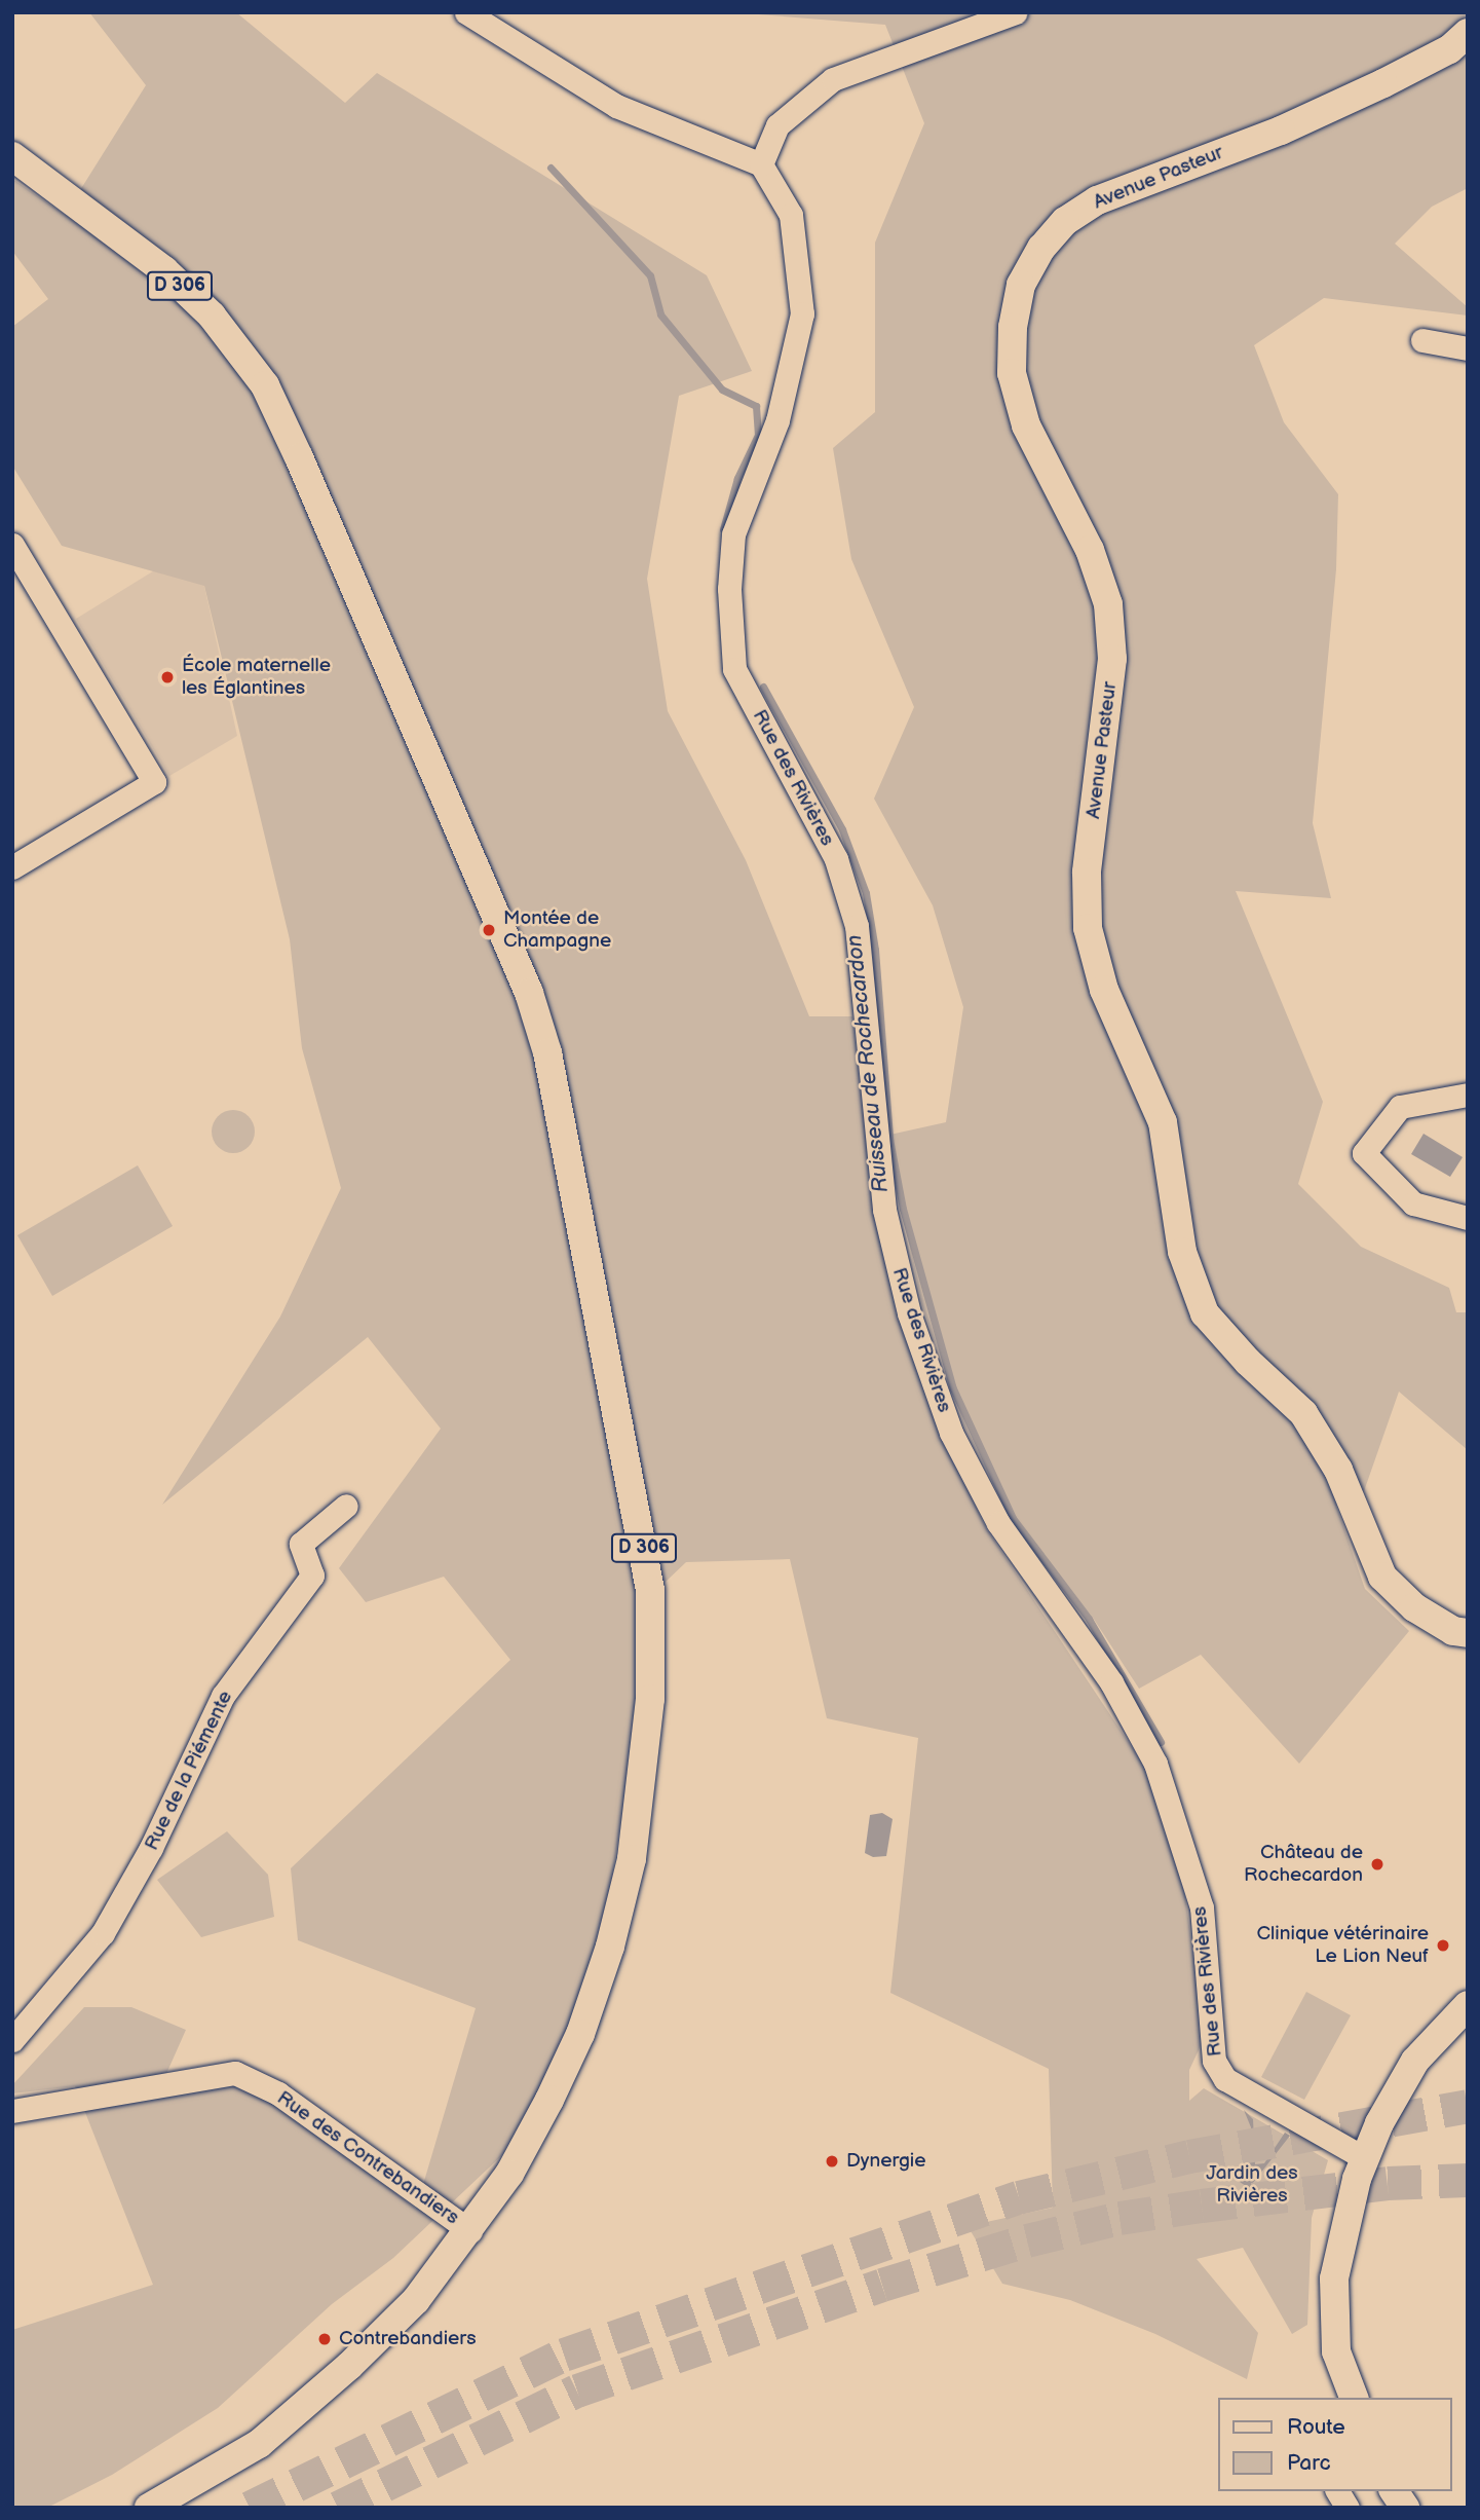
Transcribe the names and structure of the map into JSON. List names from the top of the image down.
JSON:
{
  "streets": {
    "main road": ["Avenue Pasteur", "D 306"],
    "street": ["Rue des Rivières", "Rue de la Piémente", "Rue des Contrebandiers"]
  },
  "crossings": [
    ["D 306", "Rue des Contrebandiers"]
  ],
  "water": ["Ruisseau de Rochecardon"],
  "parks": ["Jardin des Rivières"],
  "places": [
    "École maternelle les Églantines",
    "Montée de Champagne",
    "Château de Rochecardon",
    "Clinique vétérinaire Le Lion Neuf",
    "Dynergie",
    "Contrebandiers"
  ],
  "legend": ["Route", "Parc"]
}
